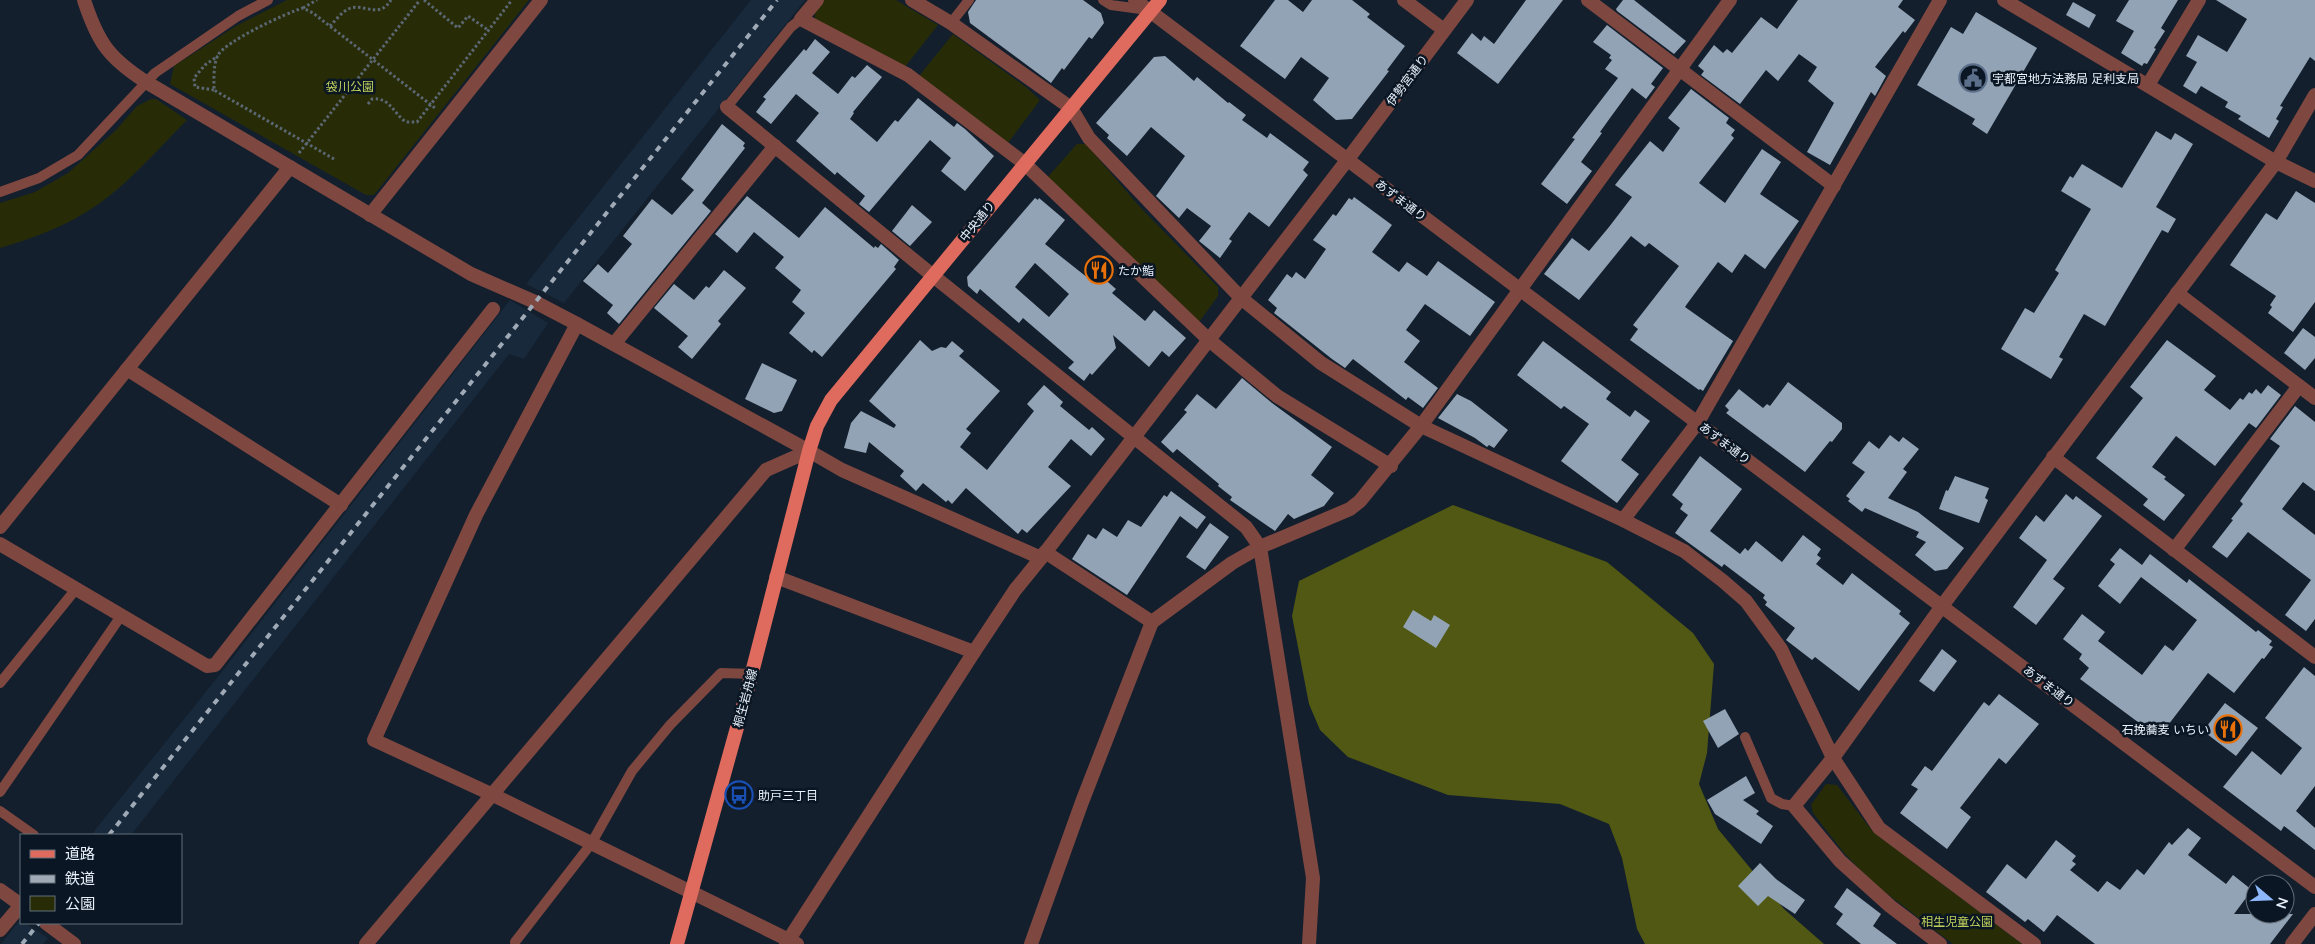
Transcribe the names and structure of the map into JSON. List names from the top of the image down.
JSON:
{
  "streets": {
    "main road": ["中央通り", "桐生岩舟線"],
    "street": ["伊勢宮通り", "あずま通り"]
  },
  "crossings": [
    ["伊勢宮通り", "あずま通り"],
    ["あずま通り", "中央通り"],
    ["中央通り", "桐生岩舟線"]
  ],
  "parks": ["袋川公園", "相生児童公園"],
  "places": {
    "public building": ["宇都宮地方法務局 足利支局"],
    "restaurant": ["たか鮨", "石挽蕎麦 いちい"],
    "bus stop": ["助戸三丁目"]
  },
  "legend": ["道路", "鉄道", "公園"],
  "north": "right"
}
